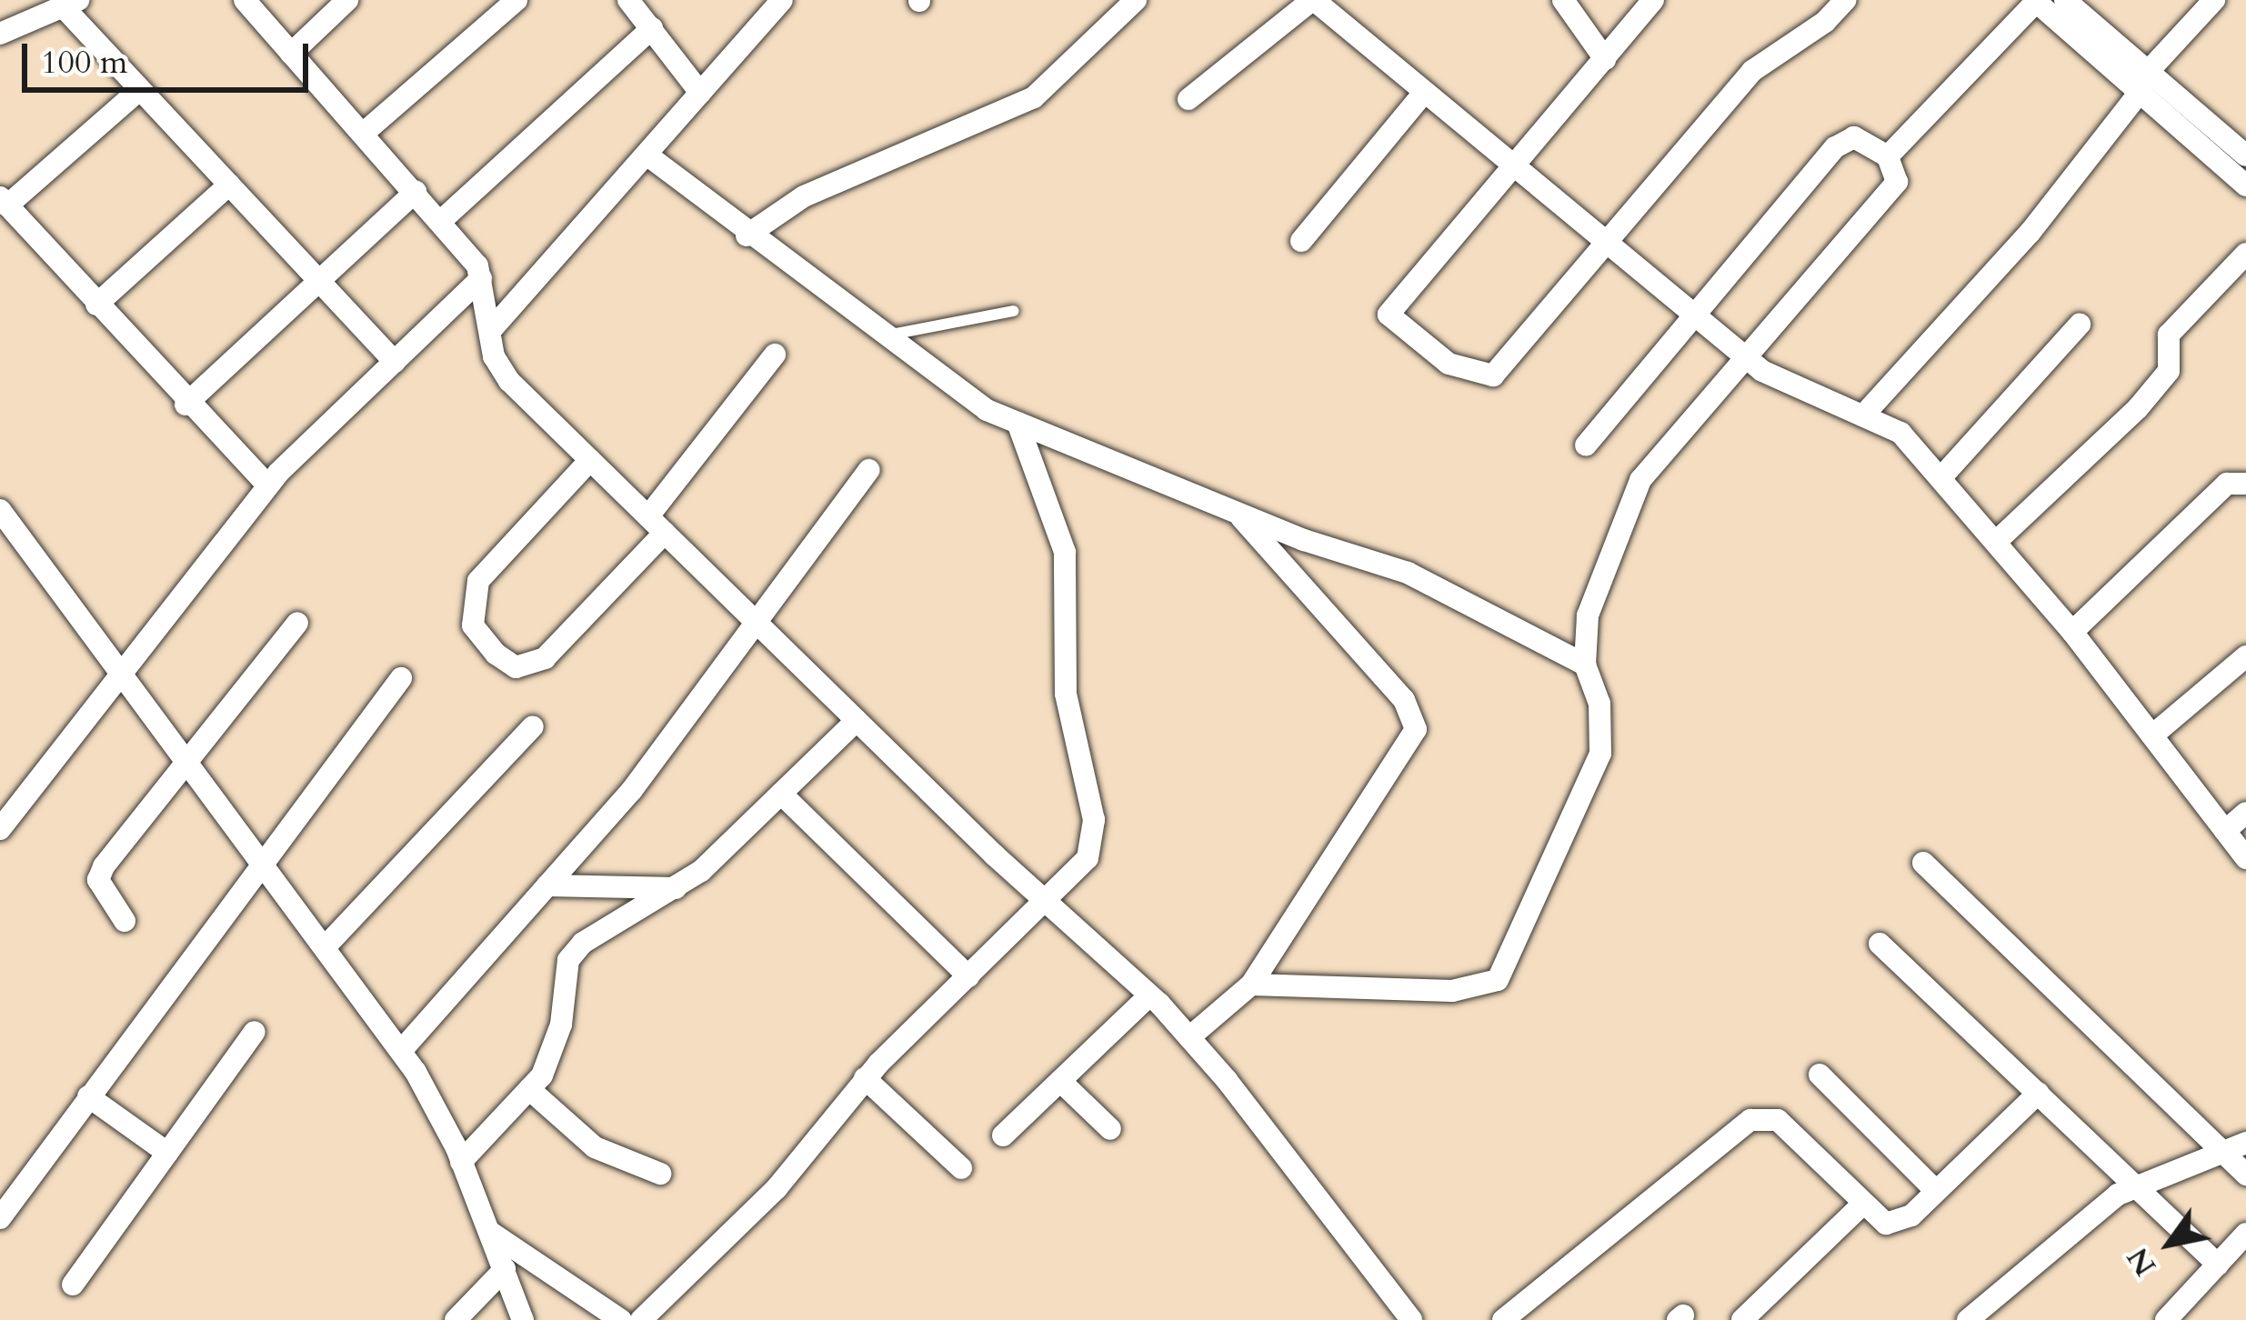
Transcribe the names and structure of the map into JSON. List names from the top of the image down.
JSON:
{
  "scale_bar": "100 m",
  "north": "bottom left"
}
